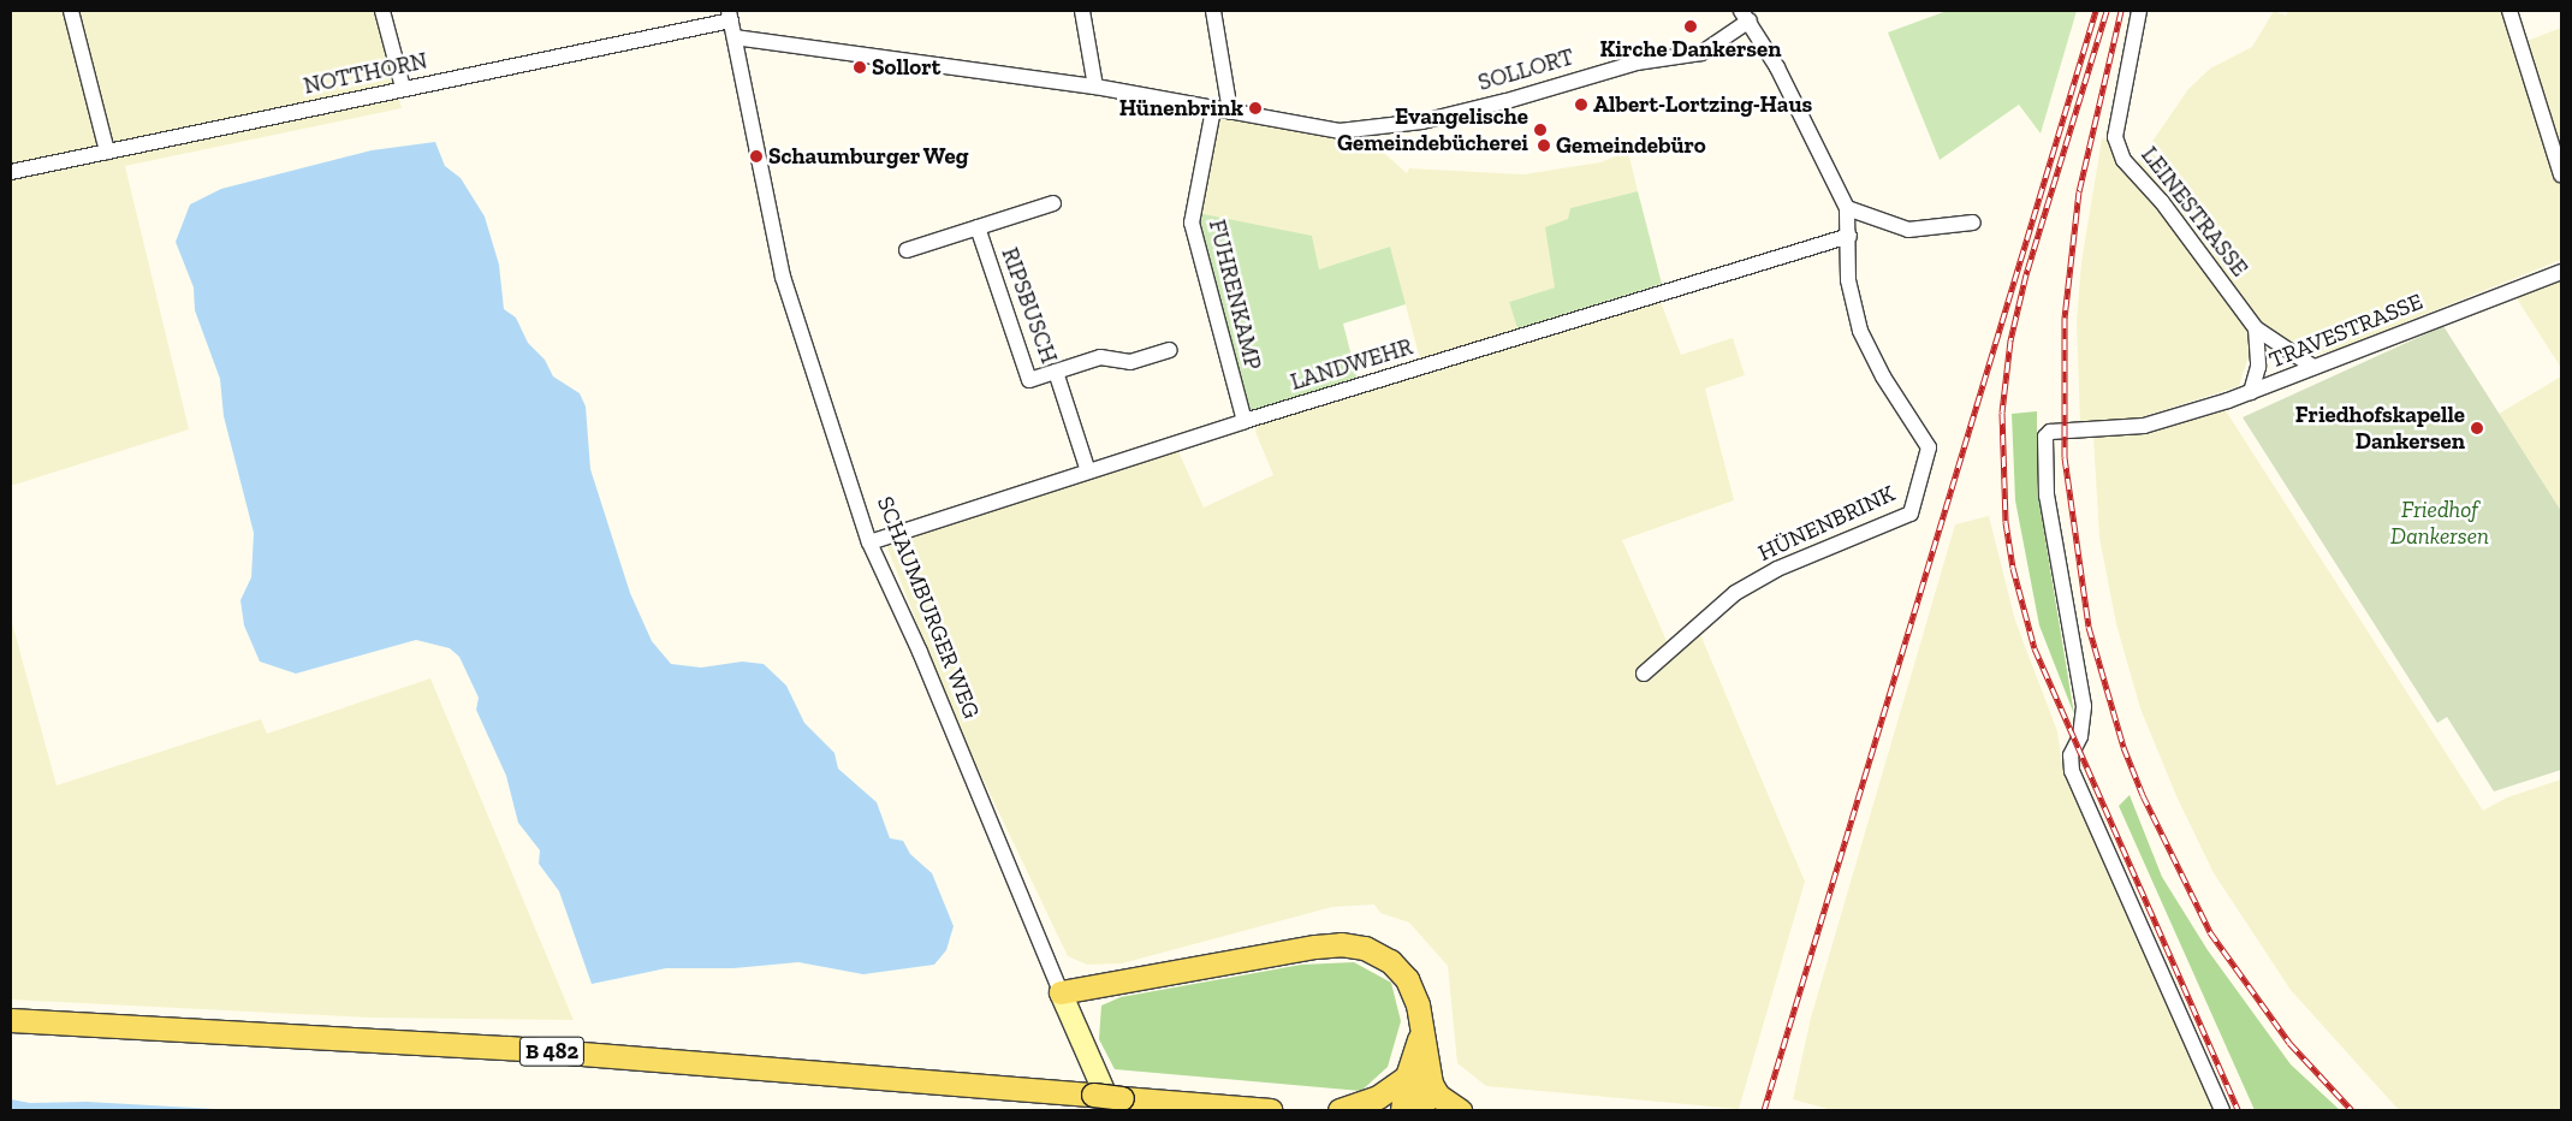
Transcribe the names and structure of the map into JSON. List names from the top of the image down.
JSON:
{
  "streets": {
    "main road": ["B 482"],
    "street": [
      "SOLLORT",
      "NOTTHORN",
      "LEINESTRASSE",
      "FUHRENKAMP",
      "RIPSBUSCH",
      "TRAVESTRASSE",
      "LANDWEHR",
      "HÜNENBRINK",
      "SCHAUMBURGER WEG"
    ]
  },
  "crossings": [
    ["SOLLORT", "FUHRENKAMP"],
    ["SOLLORT", "HÜNENBRINK"],
    ["SOLLORT", "SCHAUMBURGER WEG"],
    ["NOTTHORN", "SCHAUMBURGER WEG"],
    ["LEINESTRASSE", "TRAVESTRASSE"],
    ["FUHRENKAMP", "LANDWEHR"],
    ["RIPSBUSCH", "LANDWEHR"],
    ["LANDWEHR", "HÜNENBRINK"],
    ["LANDWEHR", "SCHAUMBURGER WEG"],
    ["SCHAUMBURGER WEG", "B 482"]
  ],
  "parks": ["Friedhof Dankersen"],
  "places": [
    "Kirche Dankersen",
    "Sollort",
    "Albert-Lortzing-Haus",
    "Hünenbrink",
    "Evangelische Gemeindebücherei",
    "Gemeindebüro",
    "Schaumburger Weg",
    "Friedhofskapelle Dankersen"
  ]
}
